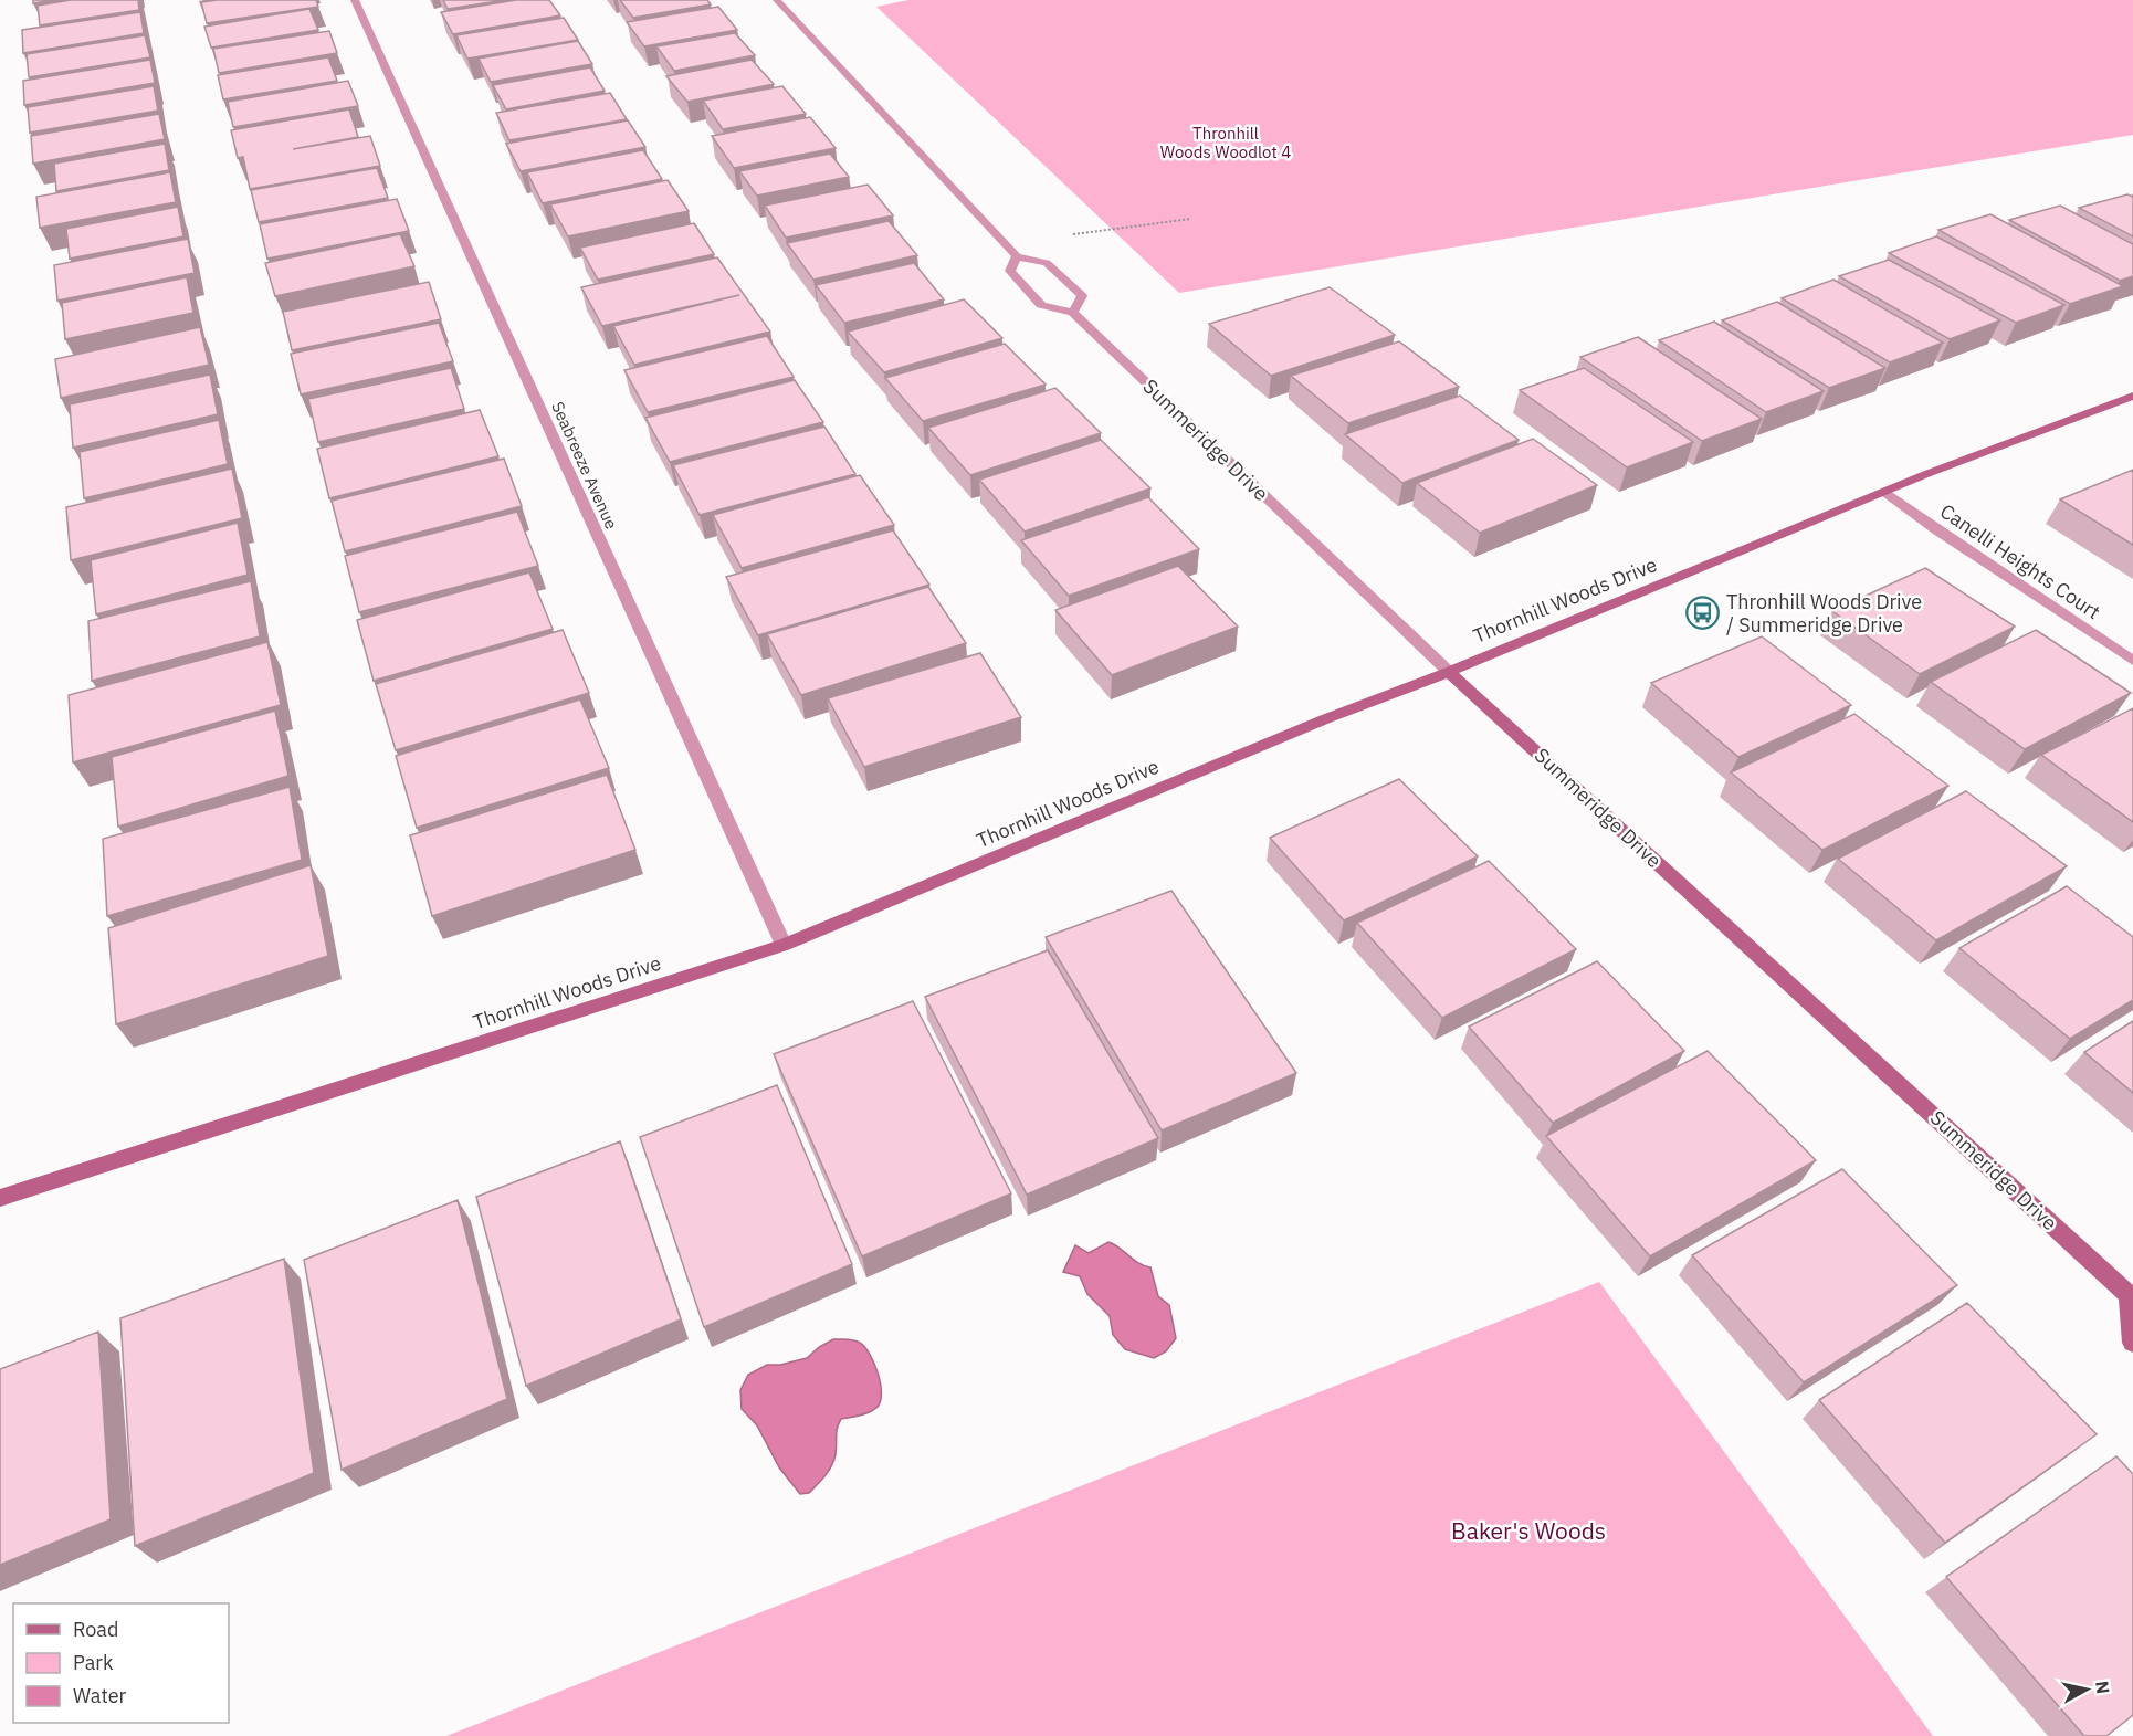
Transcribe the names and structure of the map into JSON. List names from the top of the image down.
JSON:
{
  "streets": {
    "street": [
      "Summeridge Drive",
      "Seabreeze Avenue",
      "Canelli Heights Court",
      "Thornhill Woods Drive"
    ]
  },
  "crossings": [
    ["Summeridge Drive", "Thornhill Woods Drive"],
    ["Seabreeze Avenue", "Thornhill Woods Drive"],
    ["Canelli Heights Court", "Thornhill Woods Drive"]
  ],
  "parks": ["Thronhill Woods Woodlot 4", "Baker's Woods"],
  "places": {
    "bus stop": ["Thronhill Woods Drive / Summeridge Drive"]
  },
  "legend": ["Road", "Park", "Water"],
  "north": "right"
}
